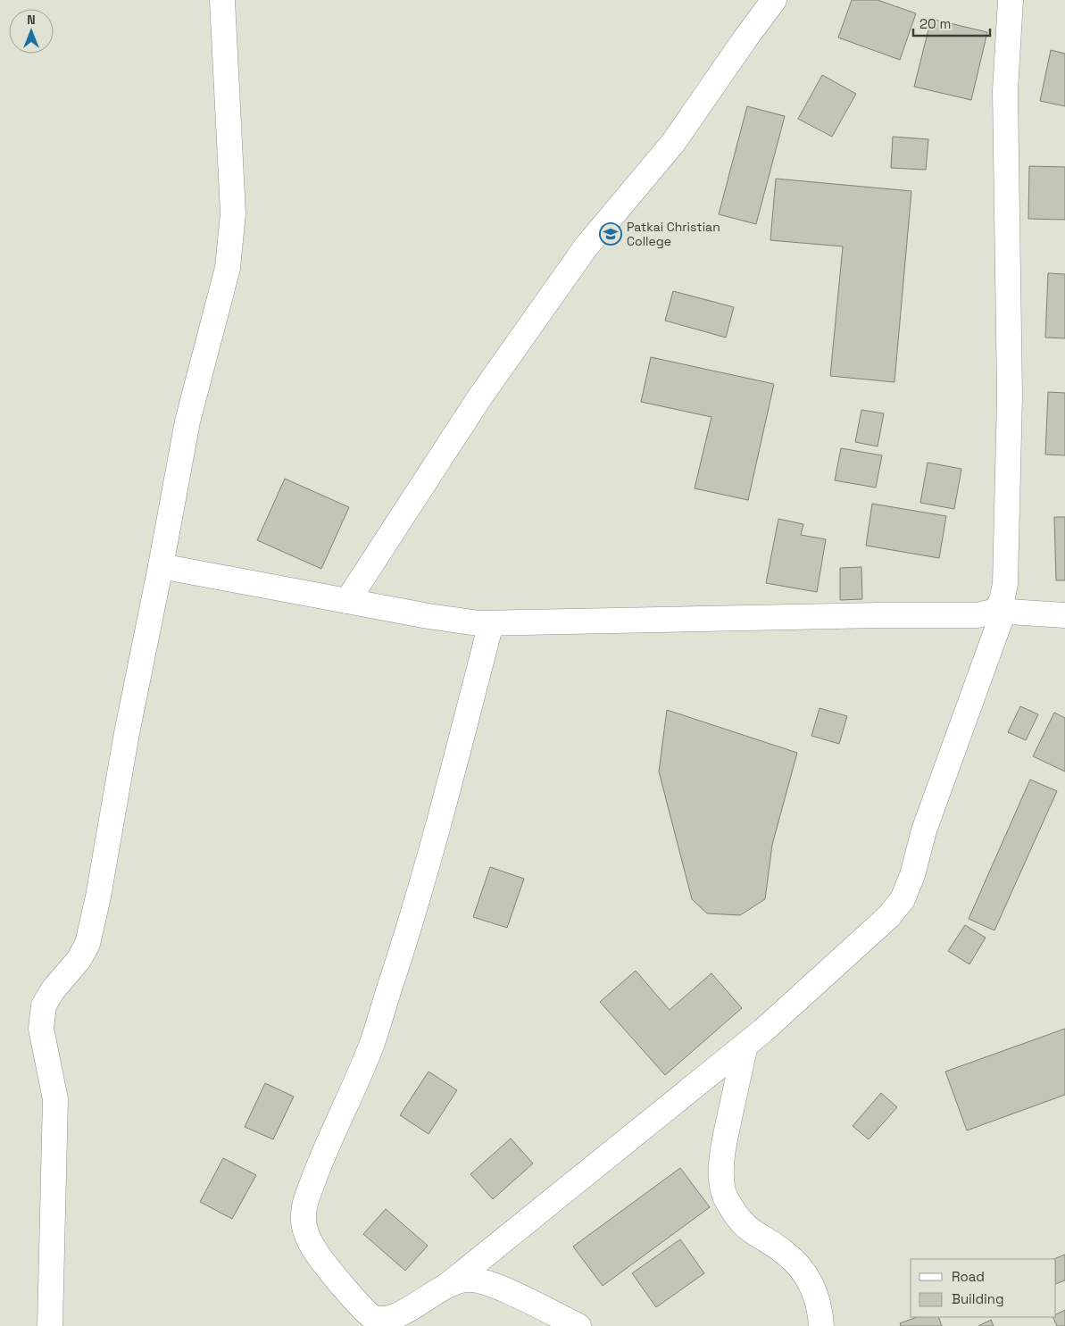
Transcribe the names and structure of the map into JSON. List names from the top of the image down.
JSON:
{
  "places": {
    "school or university": ["Patkai Christian College"]
  },
  "legend": ["Road", "Building"],
  "scale_bar": "20 m",
  "north": "top"
}
